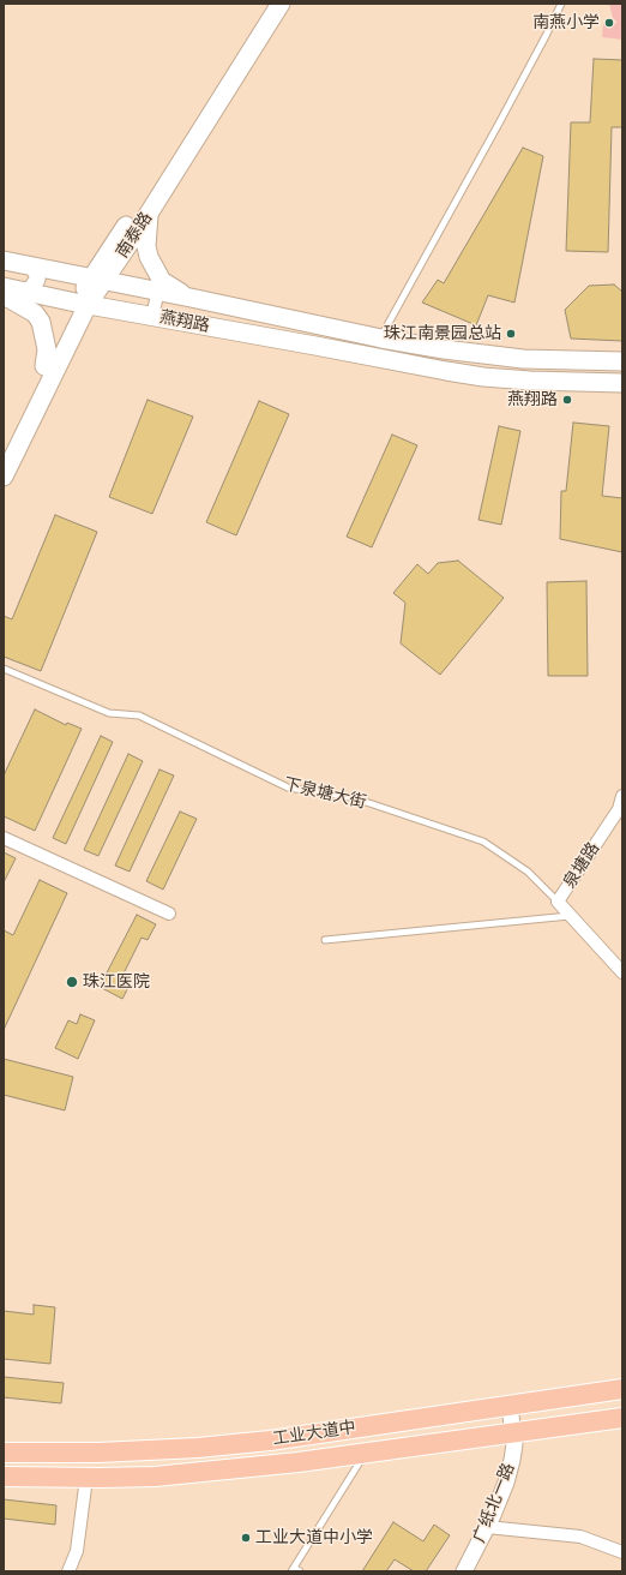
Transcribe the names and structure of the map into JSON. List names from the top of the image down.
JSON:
{
  "streets": {
    "main road": ["南泰路", "燕翔路", "工业大道中"],
    "street": ["泉塘路", "广纸北一路"],
    "lane": ["下泉塘大街"]
  },
  "crossings": [
    ["南泰路", "燕翔路"],
    ["下泉塘大街", "泉塘路"],
    ["工业大道中", "广纸北一路"]
  ],
  "places": [
    "南燕小学",
    "珠江南景园总站",
    "燕翔路",
    "珠江医院",
    "工业大道中小学"
  ]
}
